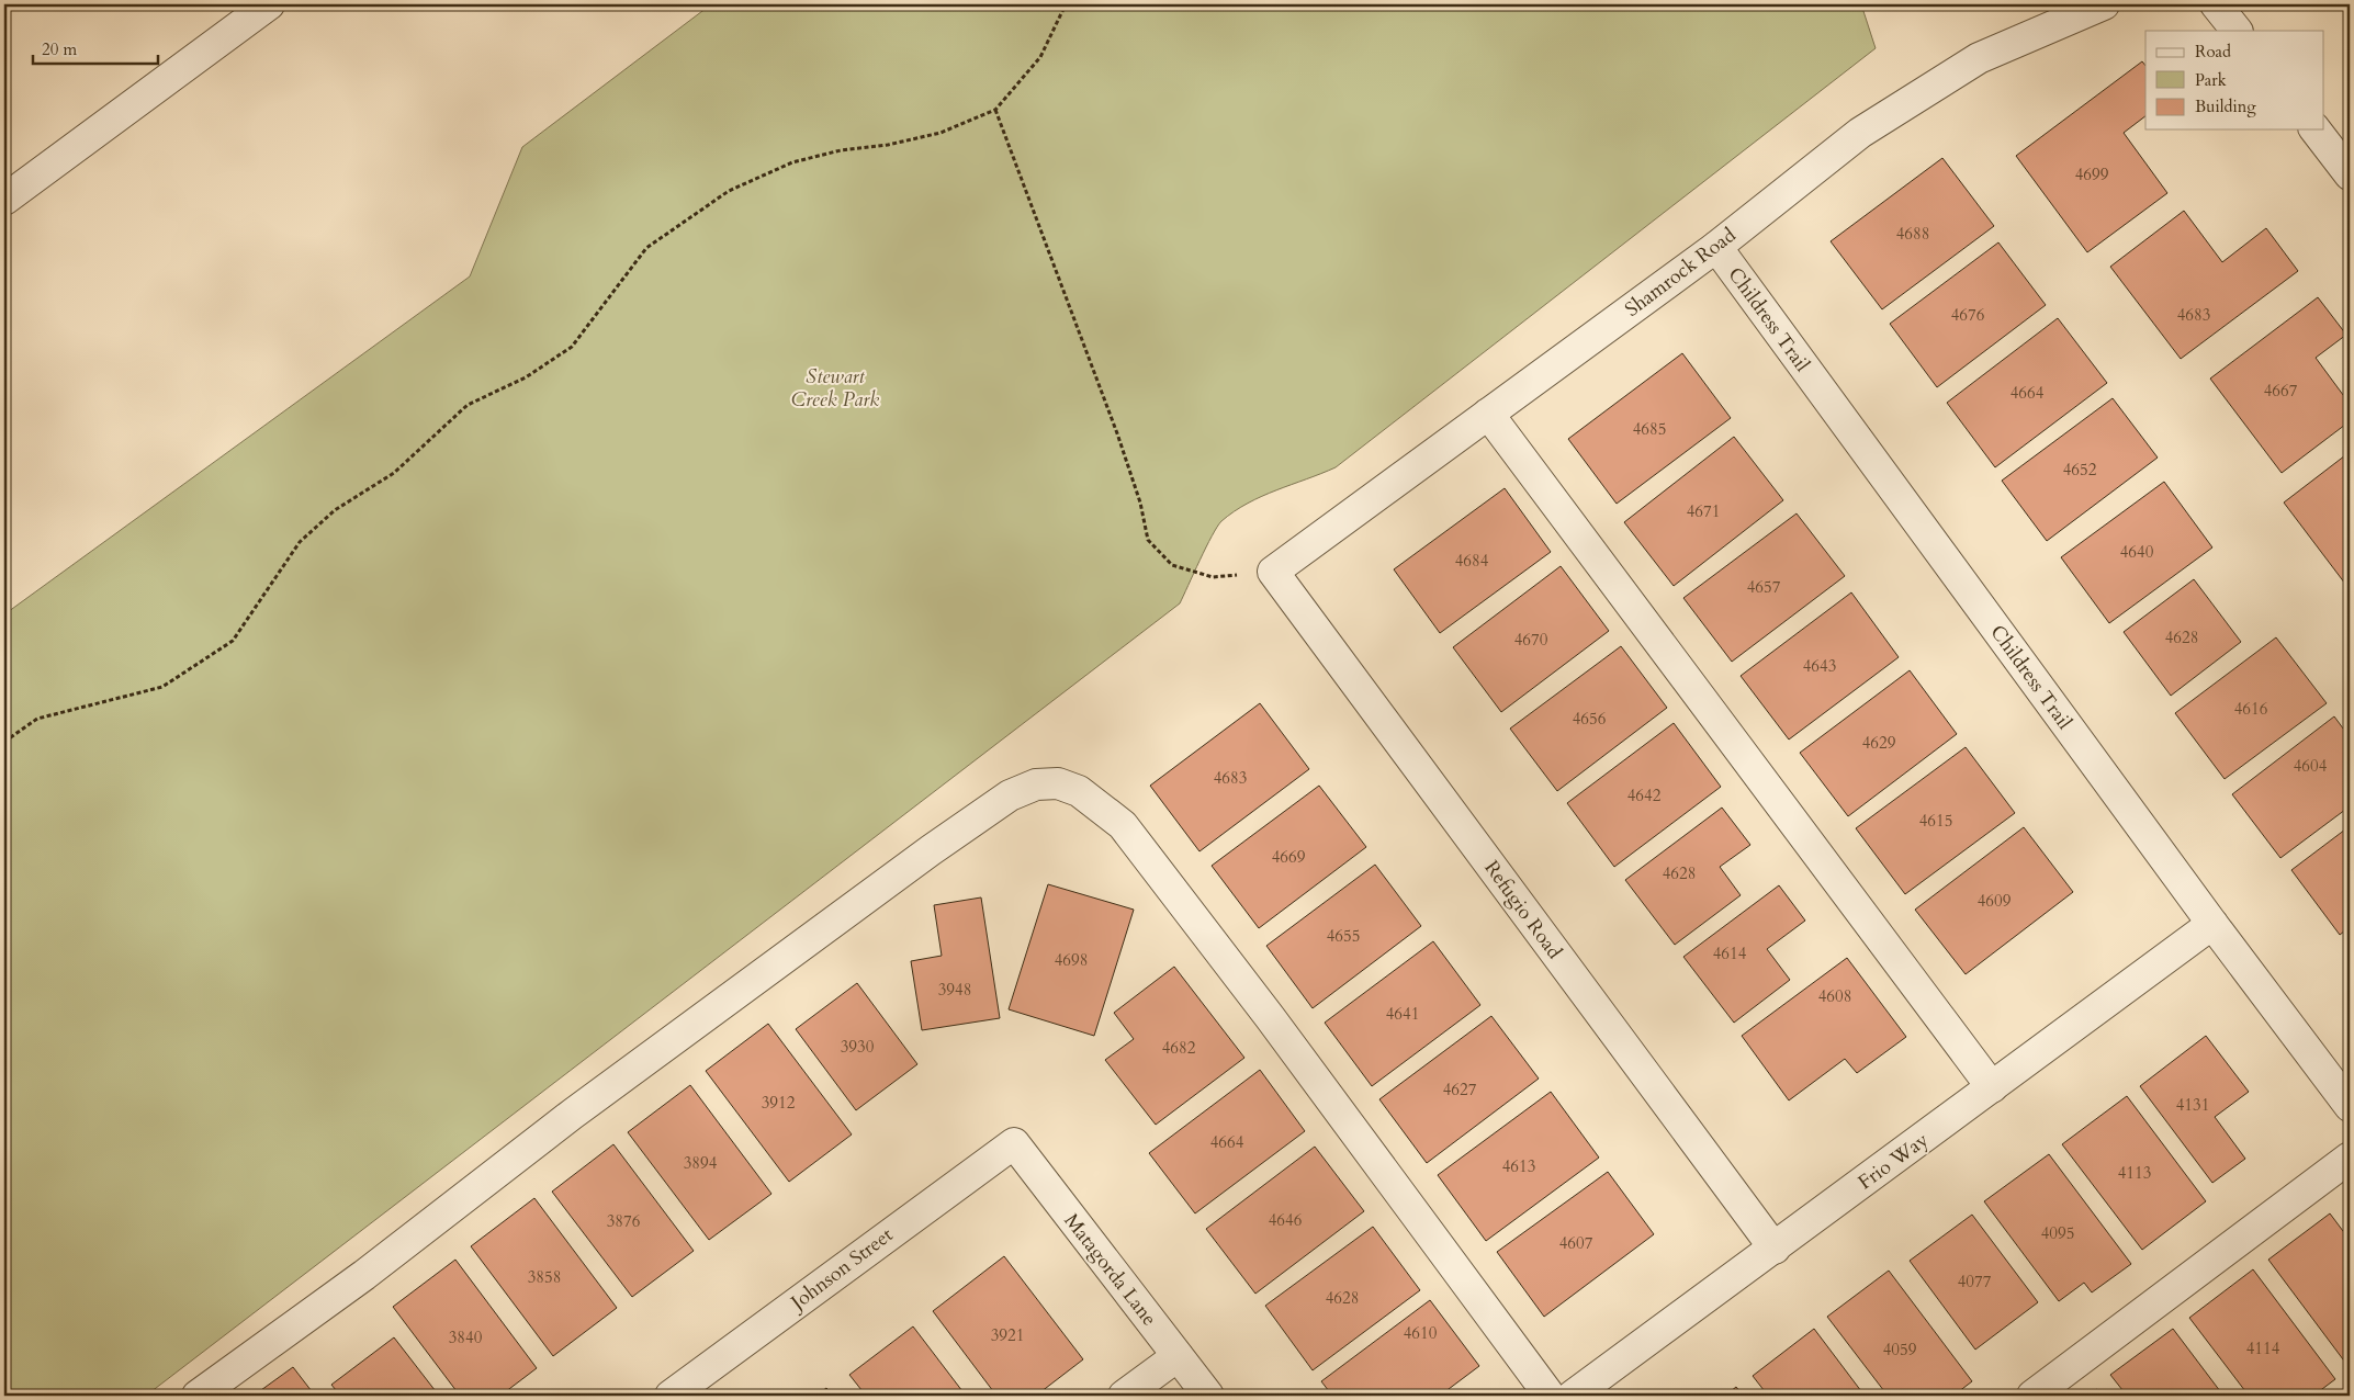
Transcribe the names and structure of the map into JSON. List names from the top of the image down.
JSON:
{
  "streets": {
    "street": [
      "Shamrock Road",
      "Childress Trail",
      "Refugio Road",
      "Frio Way",
      "Johnson Street",
      "Matagorda Lane"
    ]
  },
  "crossings": [
    ["Shamrock Road", "Childress Trail"],
    ["Shamrock Road", "Refugio Road"],
    ["Childress Trail", "Frio Way"],
    ["Refugio Road", "Frio Way"],
    ["Johnson Street", "Matagorda Lane"]
  ],
  "parks": ["Stewart Creek Park"],
  "house_numbers": [
    "4699",
    "4688",
    "4676",
    "4683",
    "4667",
    "4664",
    "4685",
    "4652",
    "4671",
    "4640",
    "4684",
    "4657",
    "4628",
    "4670",
    "4643",
    "4616",
    "4656",
    "4629",
    "4604",
    "4683",
    "4642",
    "4615",
    "4669",
    "4628",
    "4609",
    "4655",
    "4614",
    "4698",
    "3948",
    "4608",
    "4641",
    "3930",
    "4682",
    "4627",
    "3912",
    "4131",
    "4664",
    "3894",
    "4613",
    "4113",
    "4646",
    "3876",
    "4095",
    "4607",
    "3858",
    "4077",
    "4628",
    "4610",
    "3921",
    "3840",
    "4114",
    "4059"
  ],
  "legend": ["Road", "Park", "Building"],
  "scale_bar": "20 m"
}
